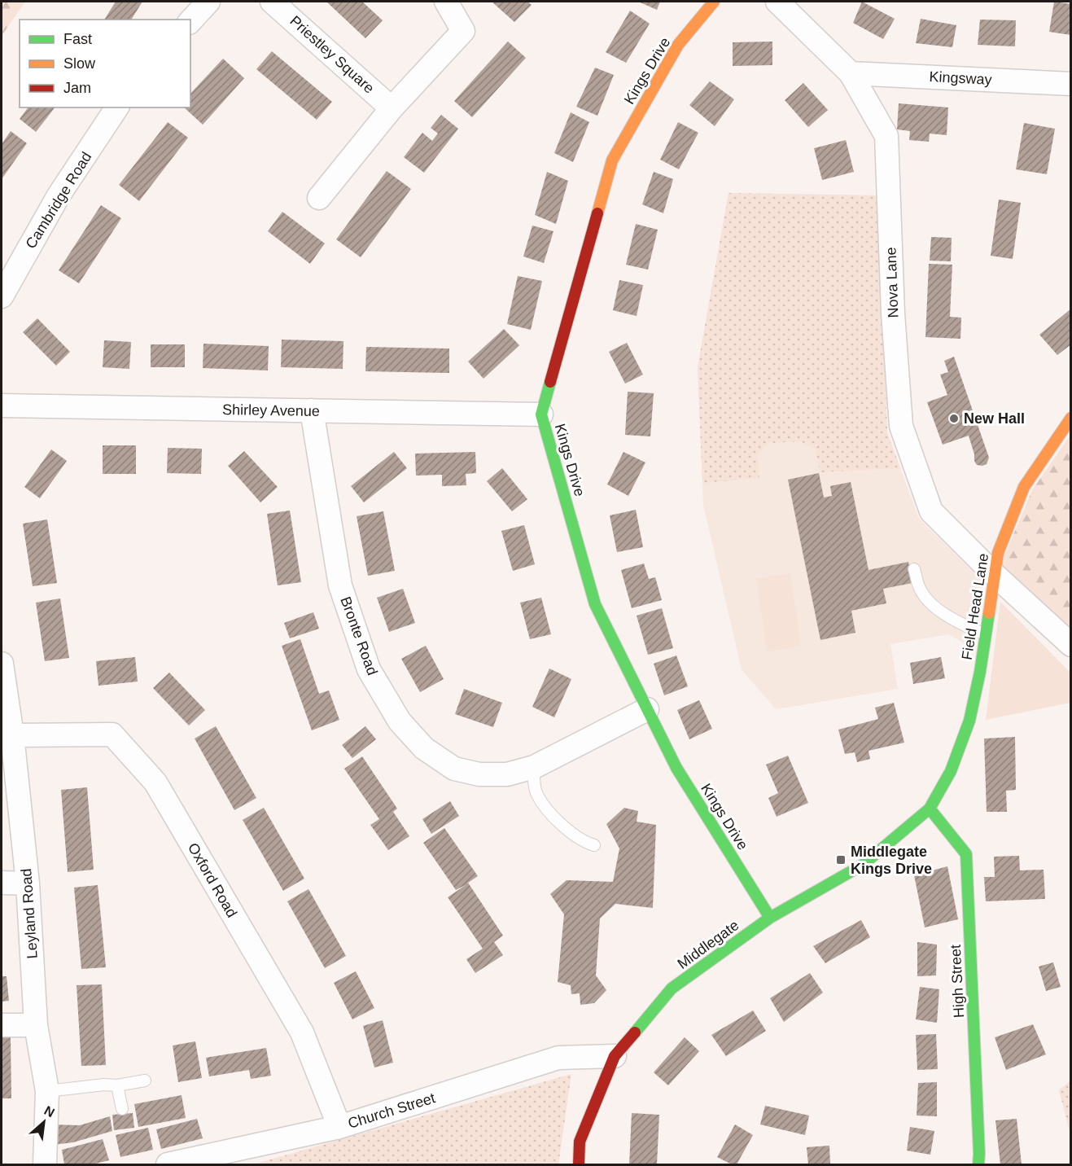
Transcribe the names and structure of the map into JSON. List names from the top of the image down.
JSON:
{
  "streets": {
    "street": [
      "Priestley Square",
      "Kings Drive",
      "Kingsway",
      "Cambridge Road",
      "Nova Lane",
      "Shirley Avenue",
      "Field Head Lane",
      "Bronte Road",
      "Oxford Road",
      "Leyland Road",
      "Middlegate",
      "High Street",
      "Church Street"
    ]
  },
  "crossings": [
    ["Kings Drive", "Shirley Avenue"],
    ["Kings Drive", "Bronte Road"],
    ["Kings Drive", "Middlegate"],
    ["Kingsway", "Nova Lane"],
    ["Nova Lane", "Field Head Lane"],
    ["Shirley Avenue", "Bronte Road"],
    ["Field Head Lane", "Middlegate"],
    ["Field Head Lane", "High Street"],
    ["Oxford Road", "Leyland Road"],
    ["Oxford Road", "Church Street"],
    ["Middlegate", "High Street"],
    ["Middlegate", "Church Street"]
  ],
  "places": {
    "other": ["New Hall"],
    "transit": ["Middlegate Kings Drive"]
  },
  "legend": ["Fast", "Slow", "Jam"],
  "north": "top right"
}
